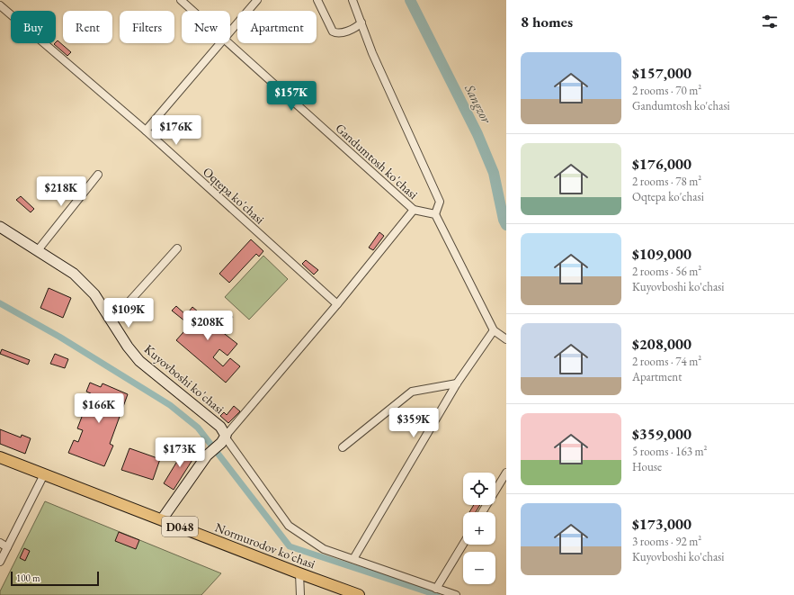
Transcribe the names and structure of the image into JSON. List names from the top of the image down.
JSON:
{
  "streets": {
    "main road": ["Kuyovboshi ko'chasi", "D048", "Normurodov ko'chasi"],
    "street": ["Gandumtosh ko'chasi", "Oqtepa ko'chasi"]
  },
  "water": ["Sangzor"],
  "scale_bar": "100 m",
  "page": {
    "heading": "8 homes",
    "chip": [
      "Buy",
      "Rent",
      "Filters",
      "New",
      "Apartment"
    ],
    "list": [
      {
        "name": "$157,000",
        "note": "2 rooms · 70 m² · Gandumtosh ko'chasi"
      },
      {
        "name": "$176,000",
        "note": "2 rooms · 78 m² · Oqtepa ko'chasi"
      },
      {
        "name": "$109,000",
        "note": "2 rooms · 56 m² · Kuyovboshi ko'chasi"
      },
      {
        "name": "$208,000",
        "note": "2 rooms · 74 m² · Apartment"
      },
      {
        "name": "$359,000",
        "note": "5 rooms · 163 m² · House"
      },
      {
        "name": "$173,000",
        "note": "3 rooms · 92 m² · Kuyovboshi ko'chasi"
      }
    ],
    "price": [
      "$157K",
      "$176K",
      "$218K",
      "$109K",
      "$208K",
      "$166K",
      "$359K",
      "$173K"
    ],
    "map_buttons": ["+", "−"],
    "scale": "100 m"
  }
}
